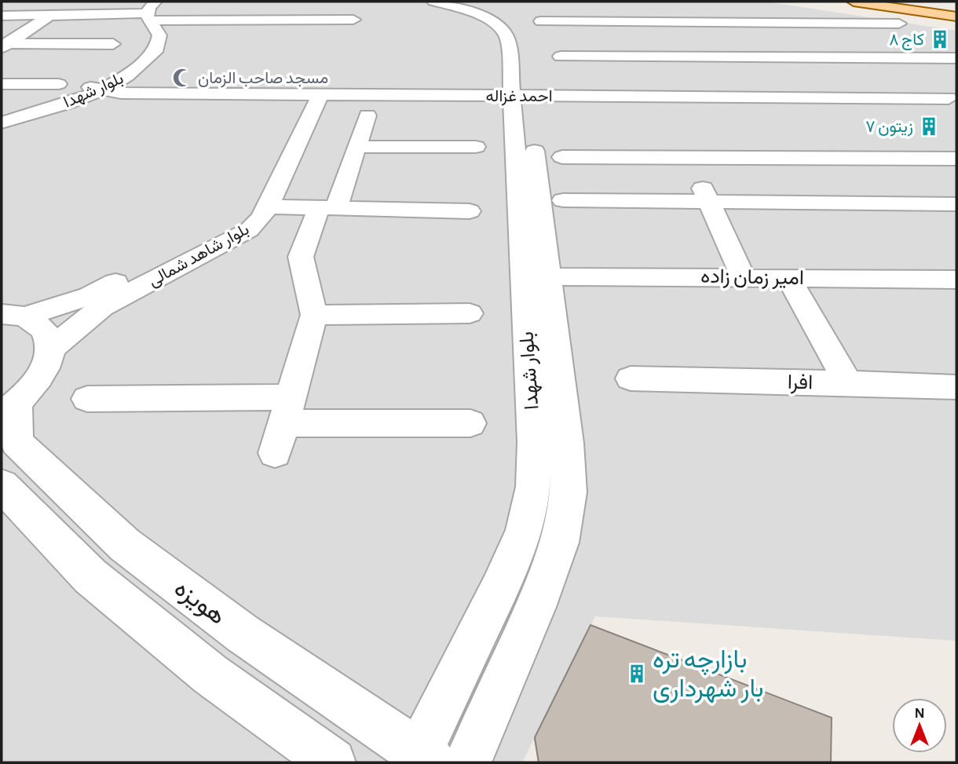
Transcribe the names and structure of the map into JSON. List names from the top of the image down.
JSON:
{
  "streets": {
    "street": [
      "بلوار شهدا",
      "احمد غزاله",
      "بلوار شاهد شمالی",
      "امیر زمان زاده",
      "افرا",
      "هویزه"
    ]
  },
  "crossings": [
    ["بلوار شهدا", "احمد غزاله"],
    ["بلوار شهدا", "امیر زمان زاده"],
    ["بلوار شهدا", "هویزه"],
    ["احمد غزاله", "بلوار شاهد شمالی"],
    ["امیر زمان زاده", "افرا"]
  ],
  "places": {
    "building": ["کاج ۸", "زیتون ۷", "بازارچه تره بار شهرداری"],
    "mosque": ["مسجد صاحب الزمان"]
  },
  "north": "top"
}
